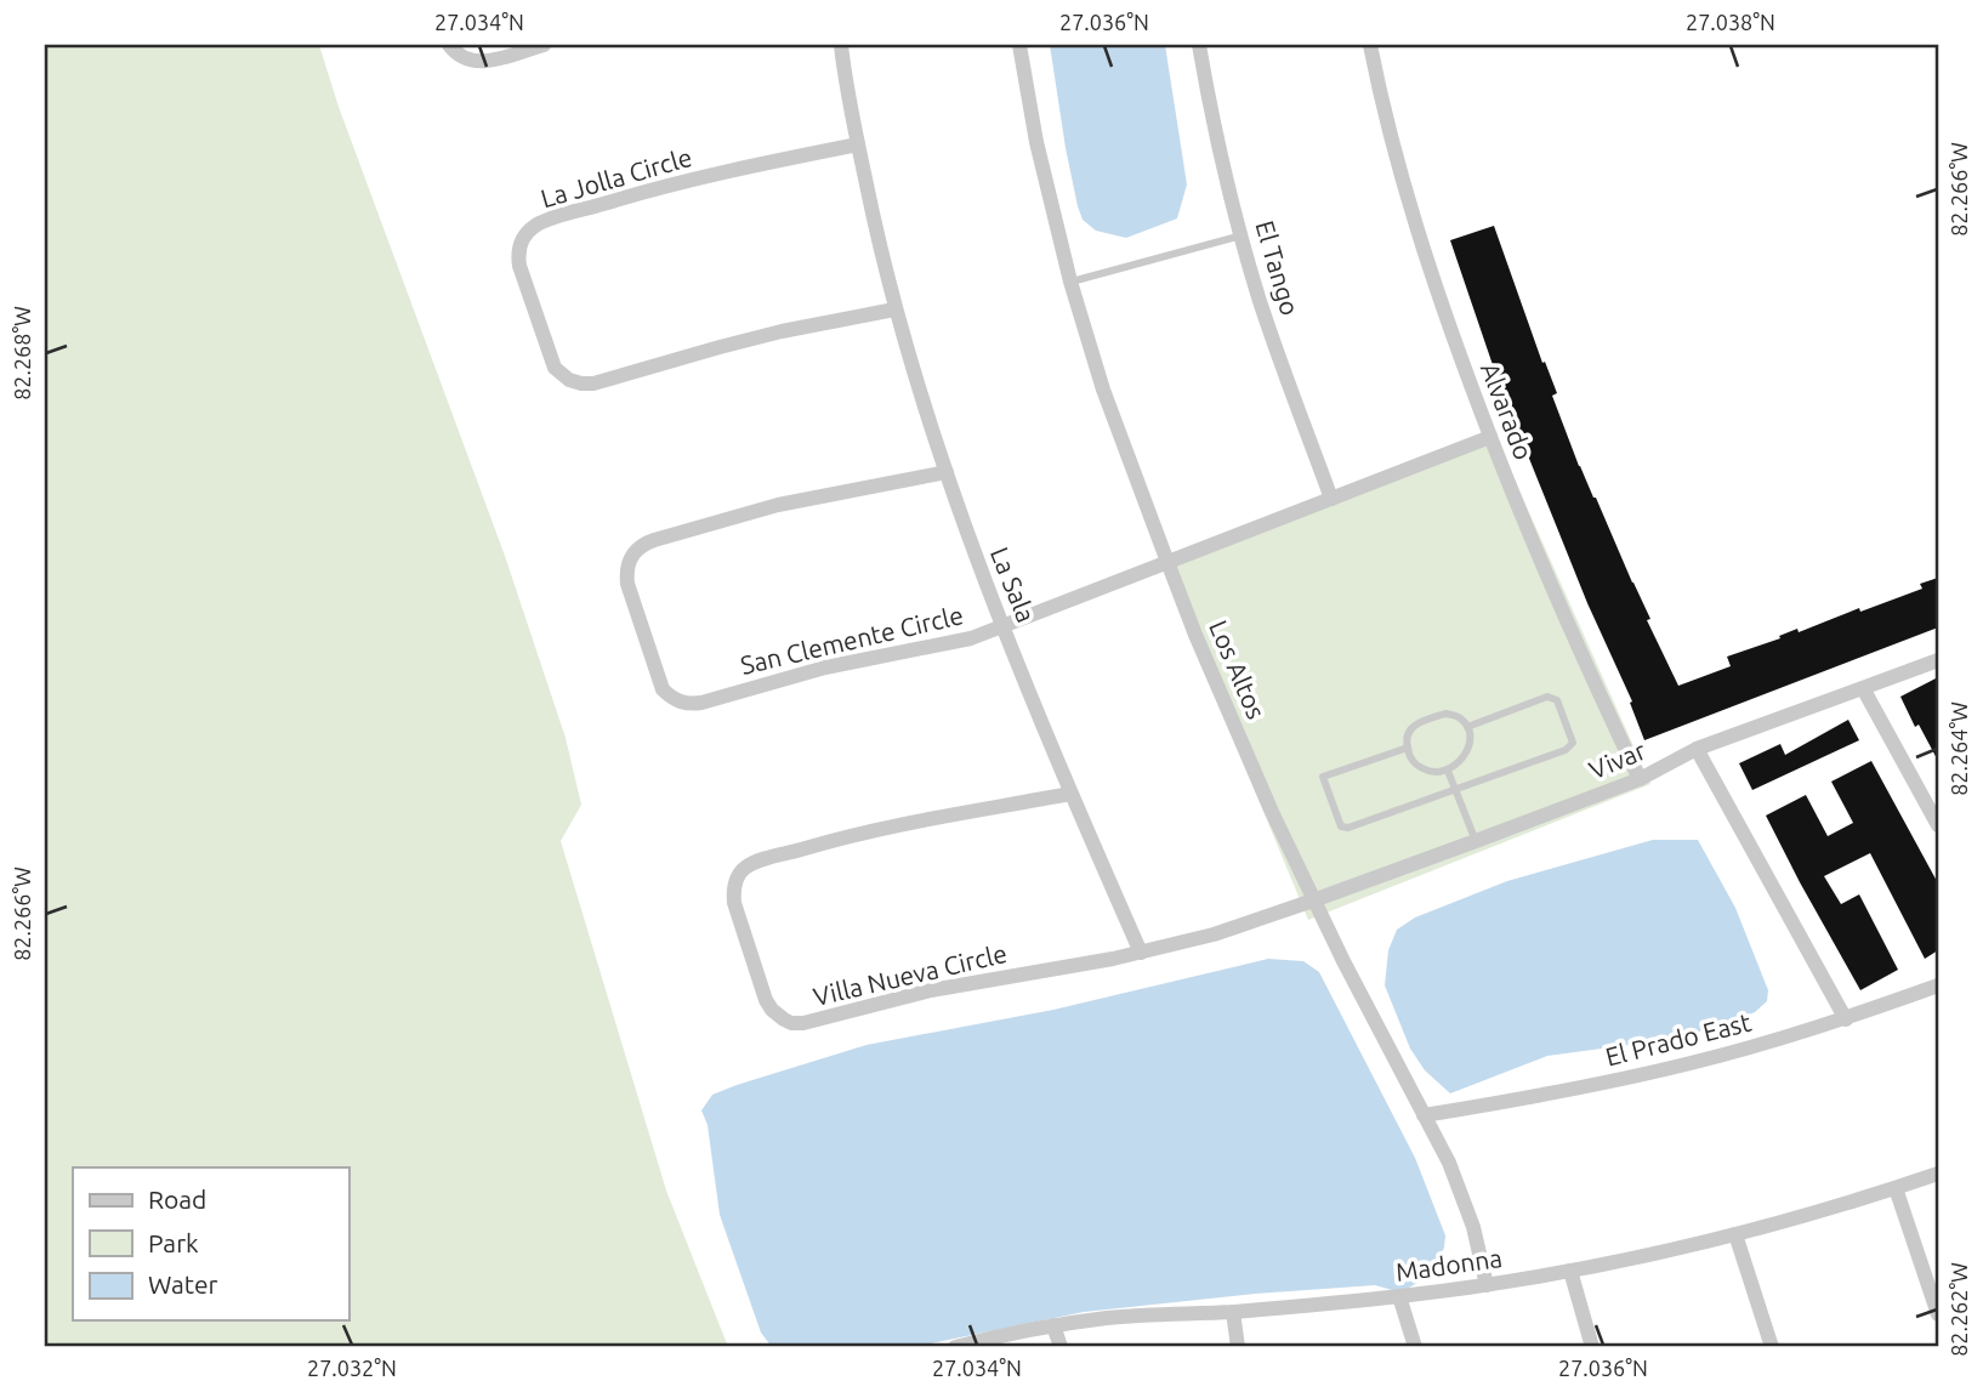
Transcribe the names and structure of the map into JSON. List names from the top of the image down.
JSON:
{
  "streets": {
    "street": [
      "La Jolla Circle",
      "El Tango",
      "Alvarado",
      "La Sala",
      "San Clemente Circle",
      "Los Altos",
      "Vivar",
      "Villa Nueva Circle",
      "El Prado East",
      "Madonna"
    ]
  },
  "crossings": [
    ["La Jolla Circle", "La Sala"],
    ["El Tango", "San Clemente Circle"],
    ["Alvarado", "San Clemente Circle"],
    ["Alvarado", "Vivar"],
    ["La Sala", "San Clemente Circle"],
    ["La Sala", "Villa Nueva Circle"],
    ["San Clemente Circle", "Los Altos"],
    ["Los Altos", "Vivar"],
    ["Los Altos", "El Prado East"],
    ["Los Altos", "Madonna"]
  ],
  "legend": ["Road", "Park", "Water"],
  "coordinates": [
    "27.034°N",
    "27.036°N",
    "27.038°N",
    "82.266°W",
    "82.268°W",
    "82.264°W",
    "82.262°W",
    "27.032°N"
  ]
}
